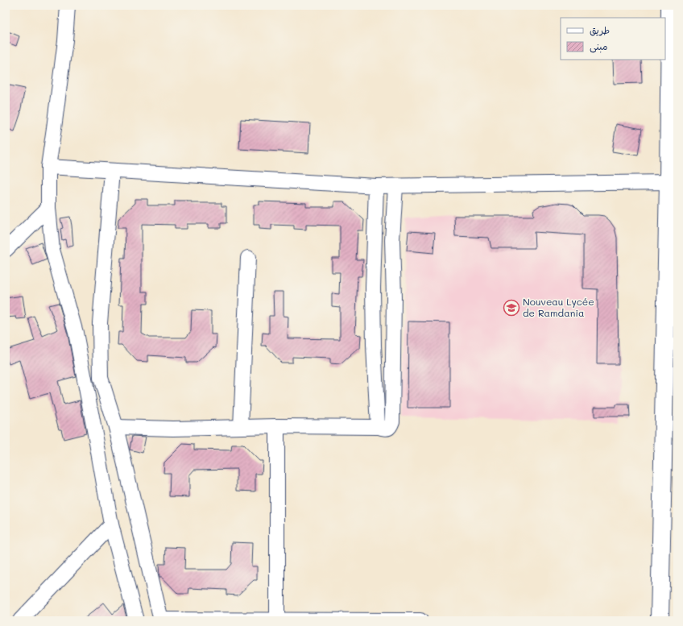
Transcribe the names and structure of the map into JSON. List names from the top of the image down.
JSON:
{
  "places": {
    "school or university": ["Nouveau Lycée de Ramdania"]
  },
  "legend": ["طريق", "مبنى"]
}
